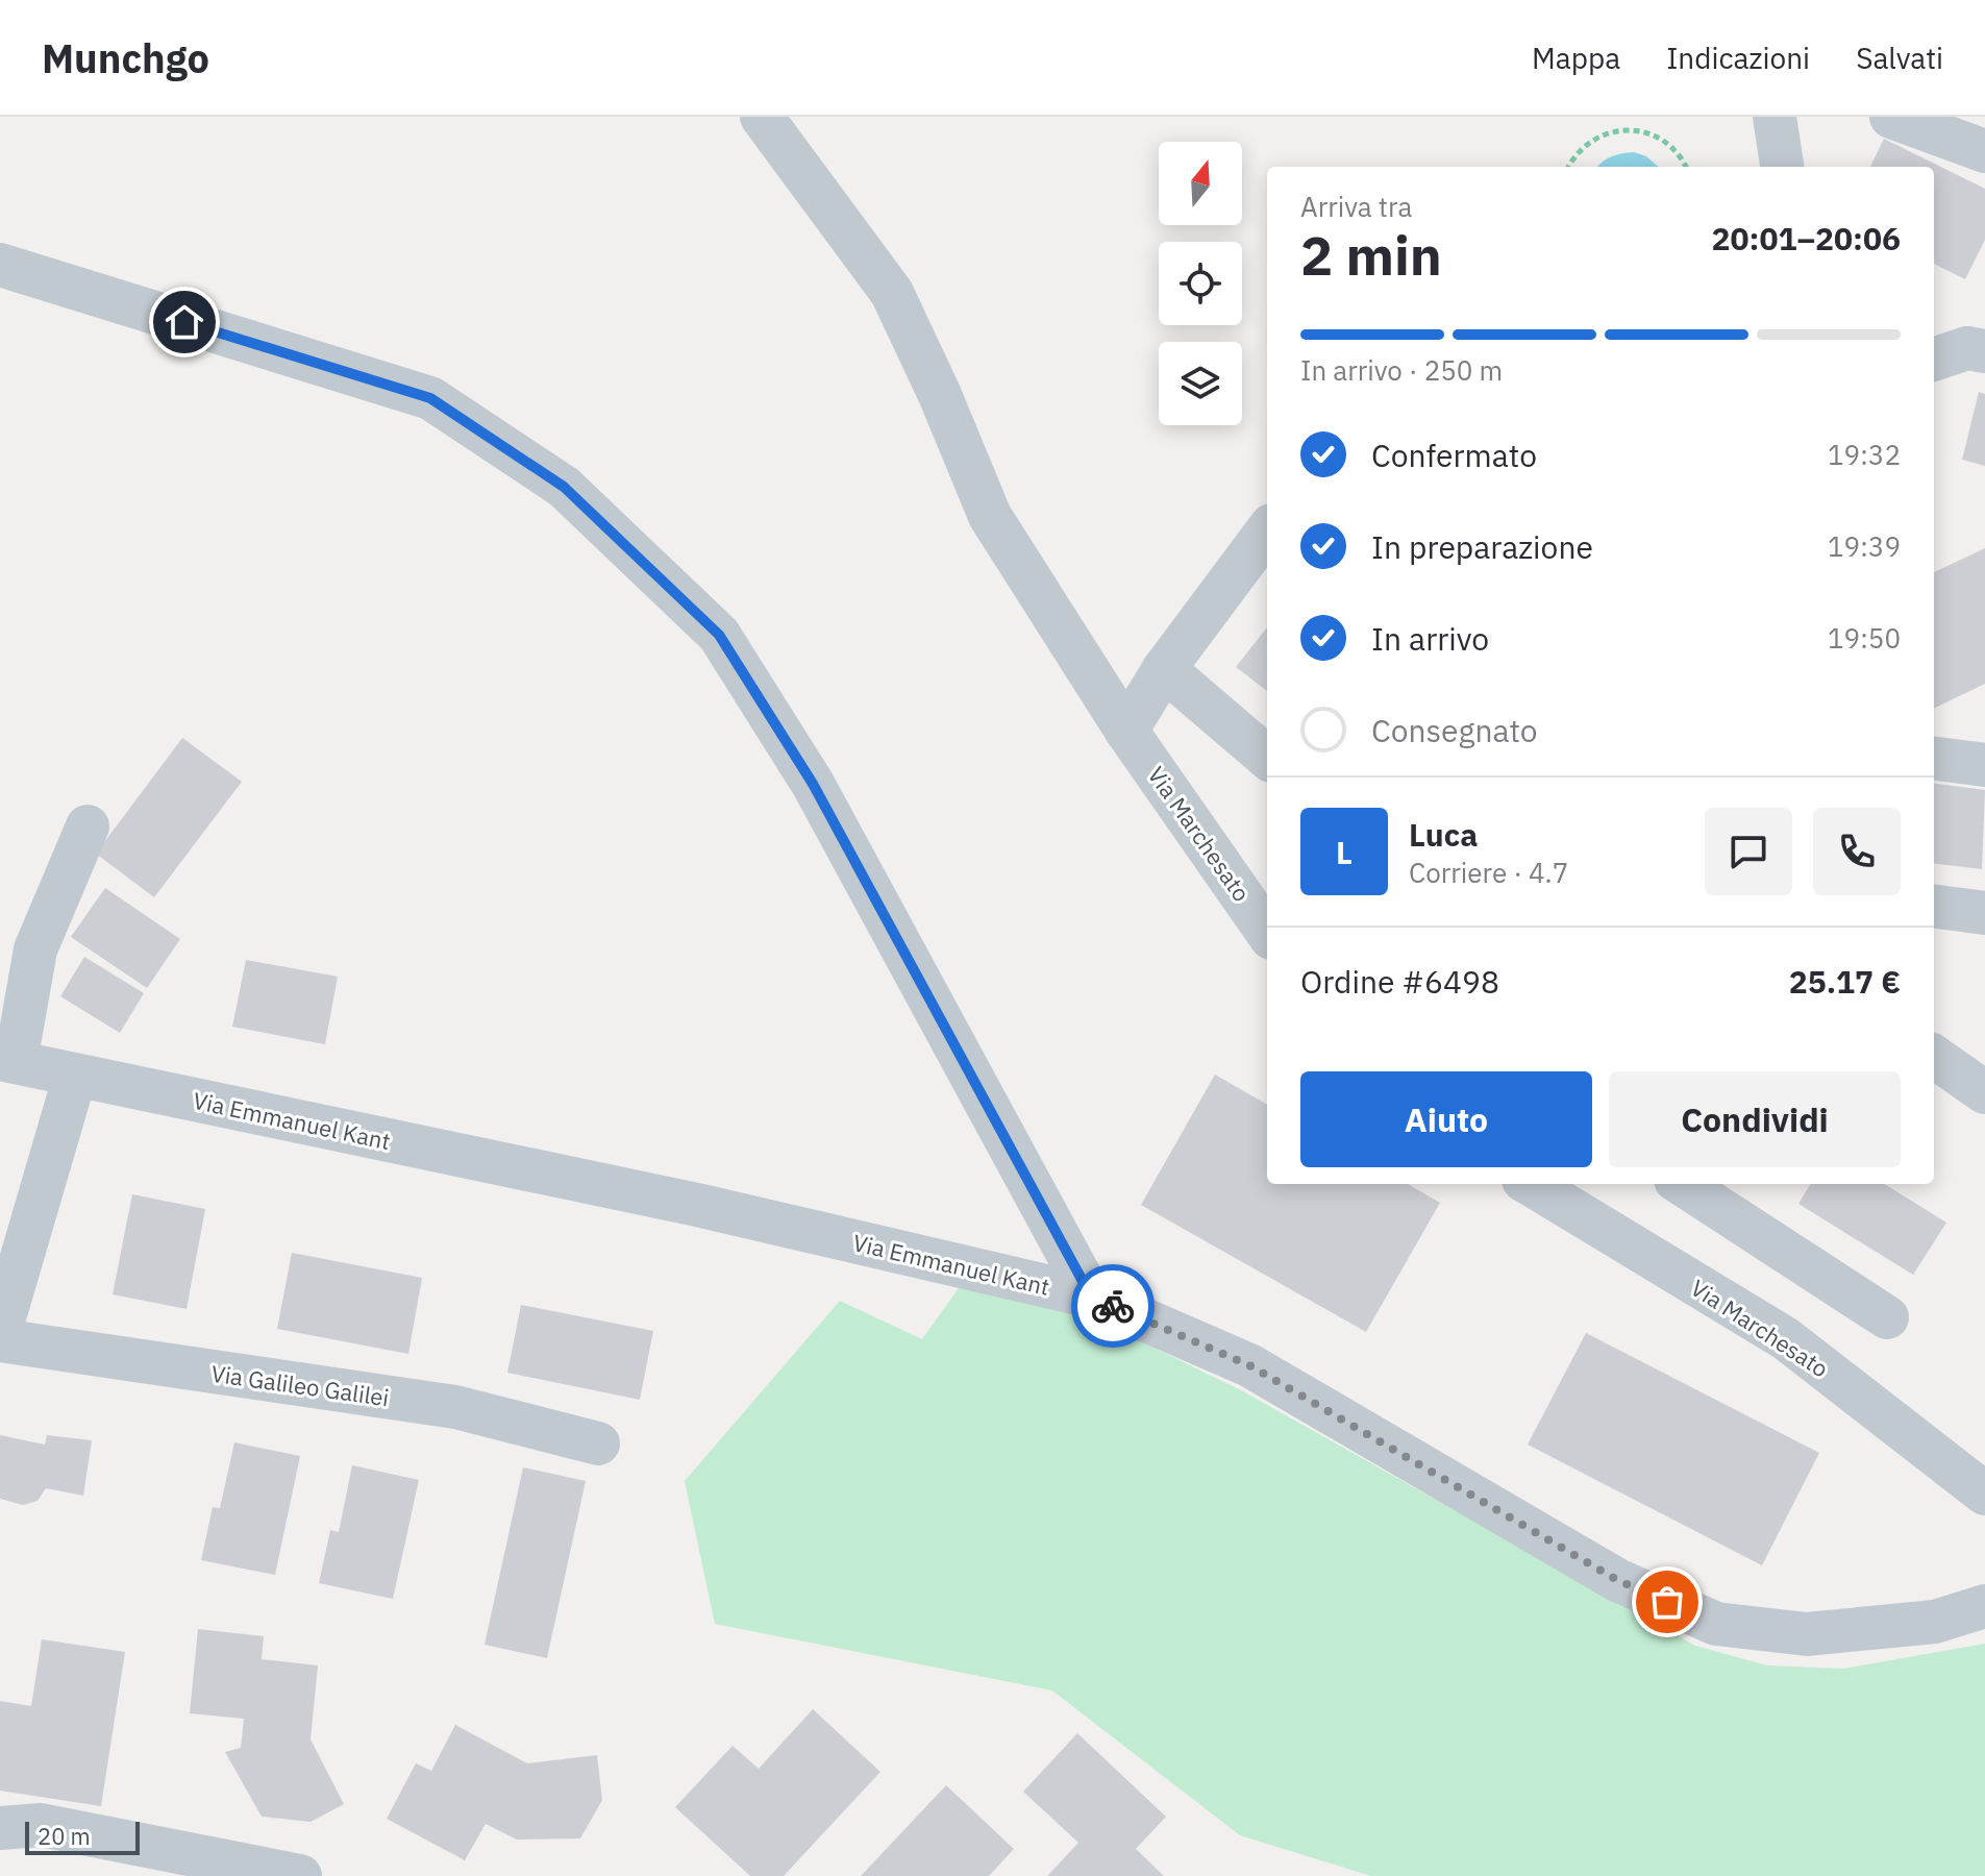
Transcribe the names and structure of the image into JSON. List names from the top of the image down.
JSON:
{
  "streets": {
    "street": ["Via Marchesato", "Via Emmanuel Kant", "Via Galileo Galilei"]
  },
  "scale_bar": "20 m",
  "north": "top",
  "page": {
    "header": "Munchgo",
    "nav": ["Mappa", "Indicazioni", "Salvati"],
    "heading": ["2 min", "Arriva tra", "20:01–20:06"],
    "panel": [
      "Luca",
      "Corriere · 4.7",
      "Ordine #6498",
      "25.17 €"
    ],
    "bar": "In arrivo · 250 m",
    "list": [
      ["Confermato", "19:32"],
      ["In preparazione", "19:39"],
      ["In arrivo", "19:50"],
      "Consegnato"
    ],
    "round": "L",
    "buttons": ["Aiuto", "Condividi"],
    "scale": "20 m"
  }
}
